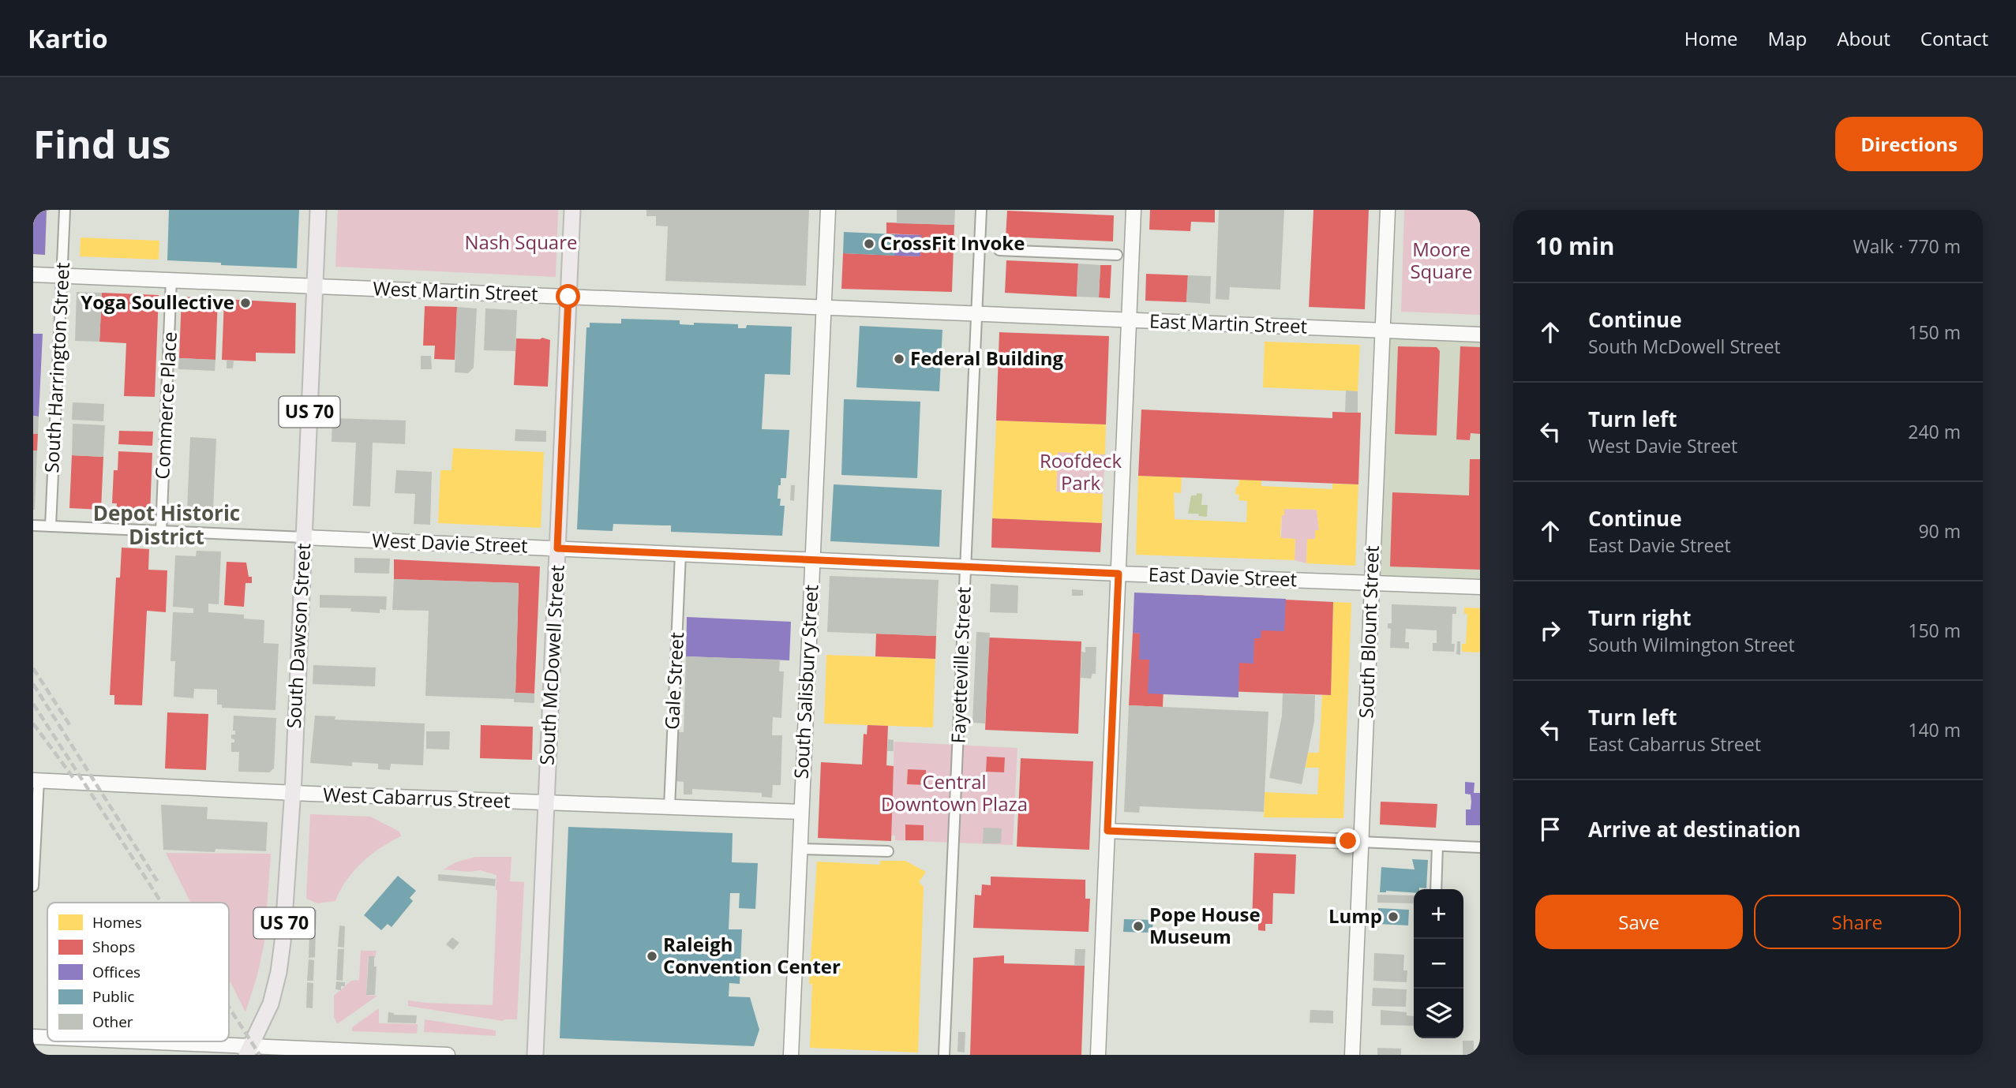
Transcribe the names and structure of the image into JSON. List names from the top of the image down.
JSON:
{
  "streets": {
    "main road": ["US 70", "South Dawson Street", "South McDowell Street"],
    "street": [
      "West Martin Street",
      "East Martin Street",
      "South Harrington Street",
      "Commerce Place",
      "West Davie Street",
      "East Davie Street",
      "South Blount Street",
      "Fayetteville Street",
      "Gale Street",
      "South Salisbury Street",
      "West Cabarrus Street"
    ]
  },
  "crossings": [
    ["West Martin Street", "East Martin Street"],
    ["West Martin Street", "South Harrington Street"],
    ["West Martin Street", "Commerce Place"],
    ["West Martin Street", "South Dawson Street"],
    ["West Martin Street", "South McDowell Street"],
    ["West Martin Street", "Fayetteville Street"],
    ["West Martin Street", "South Salisbury Street"],
    ["East Martin Street", "South Blount Street"],
    ["East Martin Street", "Fayetteville Street"],
    ["South Harrington Street", "West Davie Street"],
    ["Commerce Place", "West Davie Street"],
    ["West Davie Street", "East Davie Street"],
    ["West Davie Street", "South Dawson Street"],
    ["West Davie Street", "South McDowell Street"],
    ["West Davie Street", "Fayetteville Street"],
    ["West Davie Street", "Gale Street"],
    ["West Davie Street", "South Salisbury Street"],
    ["East Davie Street", "South Blount Street"],
    ["East Davie Street", "Fayetteville Street"],
    ["South Dawson Street", "West Cabarrus Street"],
    ["South McDowell Street", "West Cabarrus Street"],
    ["Gale Street", "West Cabarrus Street"],
    ["South Salisbury Street", "West Cabarrus Street"]
  ],
  "districts": ["Depot Historic District"],
  "parks": [
    "Nash Square",
    "Moore Square",
    "Roofdeck Park",
    "Central Downtown Plaza"
  ],
  "places": [
    "CrossFit Invoke",
    "Yoga Soullective",
    "Federal Building",
    "Lump",
    "Pope House Museum",
    "Raleigh Convention Center"
  ],
  "legend": [
    "Homes",
    "Shops",
    "Offices",
    "Public",
    "Other"
  ],
  "page": {
    "header": "Kartio",
    "nav": [
      "Home",
      "Map",
      "About",
      "Contact"
    ],
    "buttons": [
      "Directions",
      ["Save", "Share"]
    ],
    "title": "Find us",
    "heading": ["10 min", "Walk · 770 m"],
    "list": [
      ["Continue", "South McDowell Street", "150 m"],
      ["Turn left", "West Davie Street", "240 m"],
      ["Continue", "East Davie Street", "90 m"],
      ["Turn right", "South Wilmington Street", "150 m"],
      ["Turn left", "East Cabarrus Street", "140 m"],
      "Arrive at destination"
    ],
    "map_buttons": ["+", "−"]
  }
}
